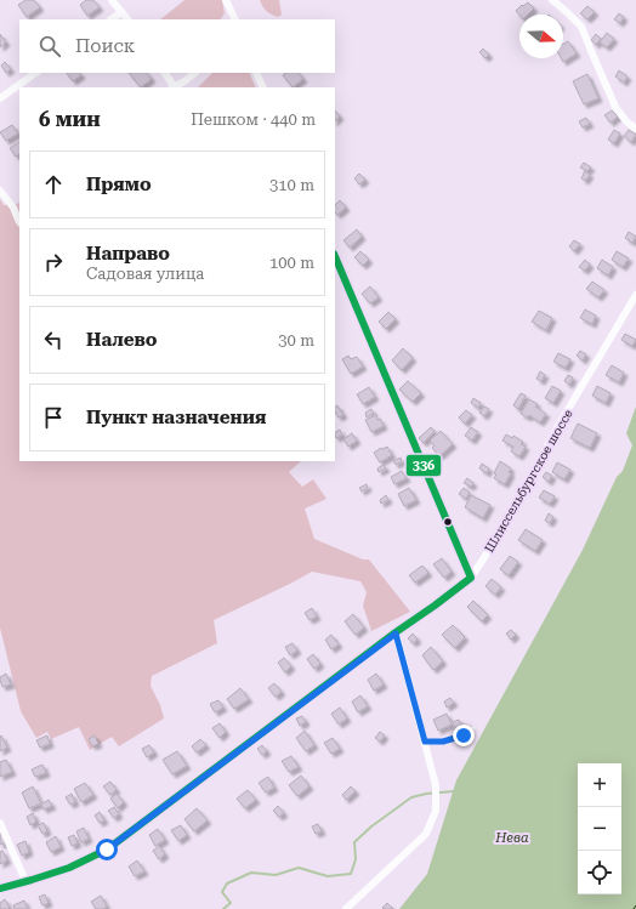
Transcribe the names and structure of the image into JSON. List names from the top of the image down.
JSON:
{
  "streets": {
    "street": ["Шлиссельбургское шоссе"]
  },
  "water": ["Нева"],
  "lines": ["transit line 336"],
  "north": "right",
  "page": {
    "search": "Поиск",
    "heading": ["6 мин", "Пешком · 440 m"],
    "list": [
      ["Прямо", "310 m"],
      ["Направо", "Садовая улица", "100 m"],
      ["Налево", "30 m"],
      "Пункт назначения"
    ],
    "map_buttons": ["+", "−"]
  }
}
